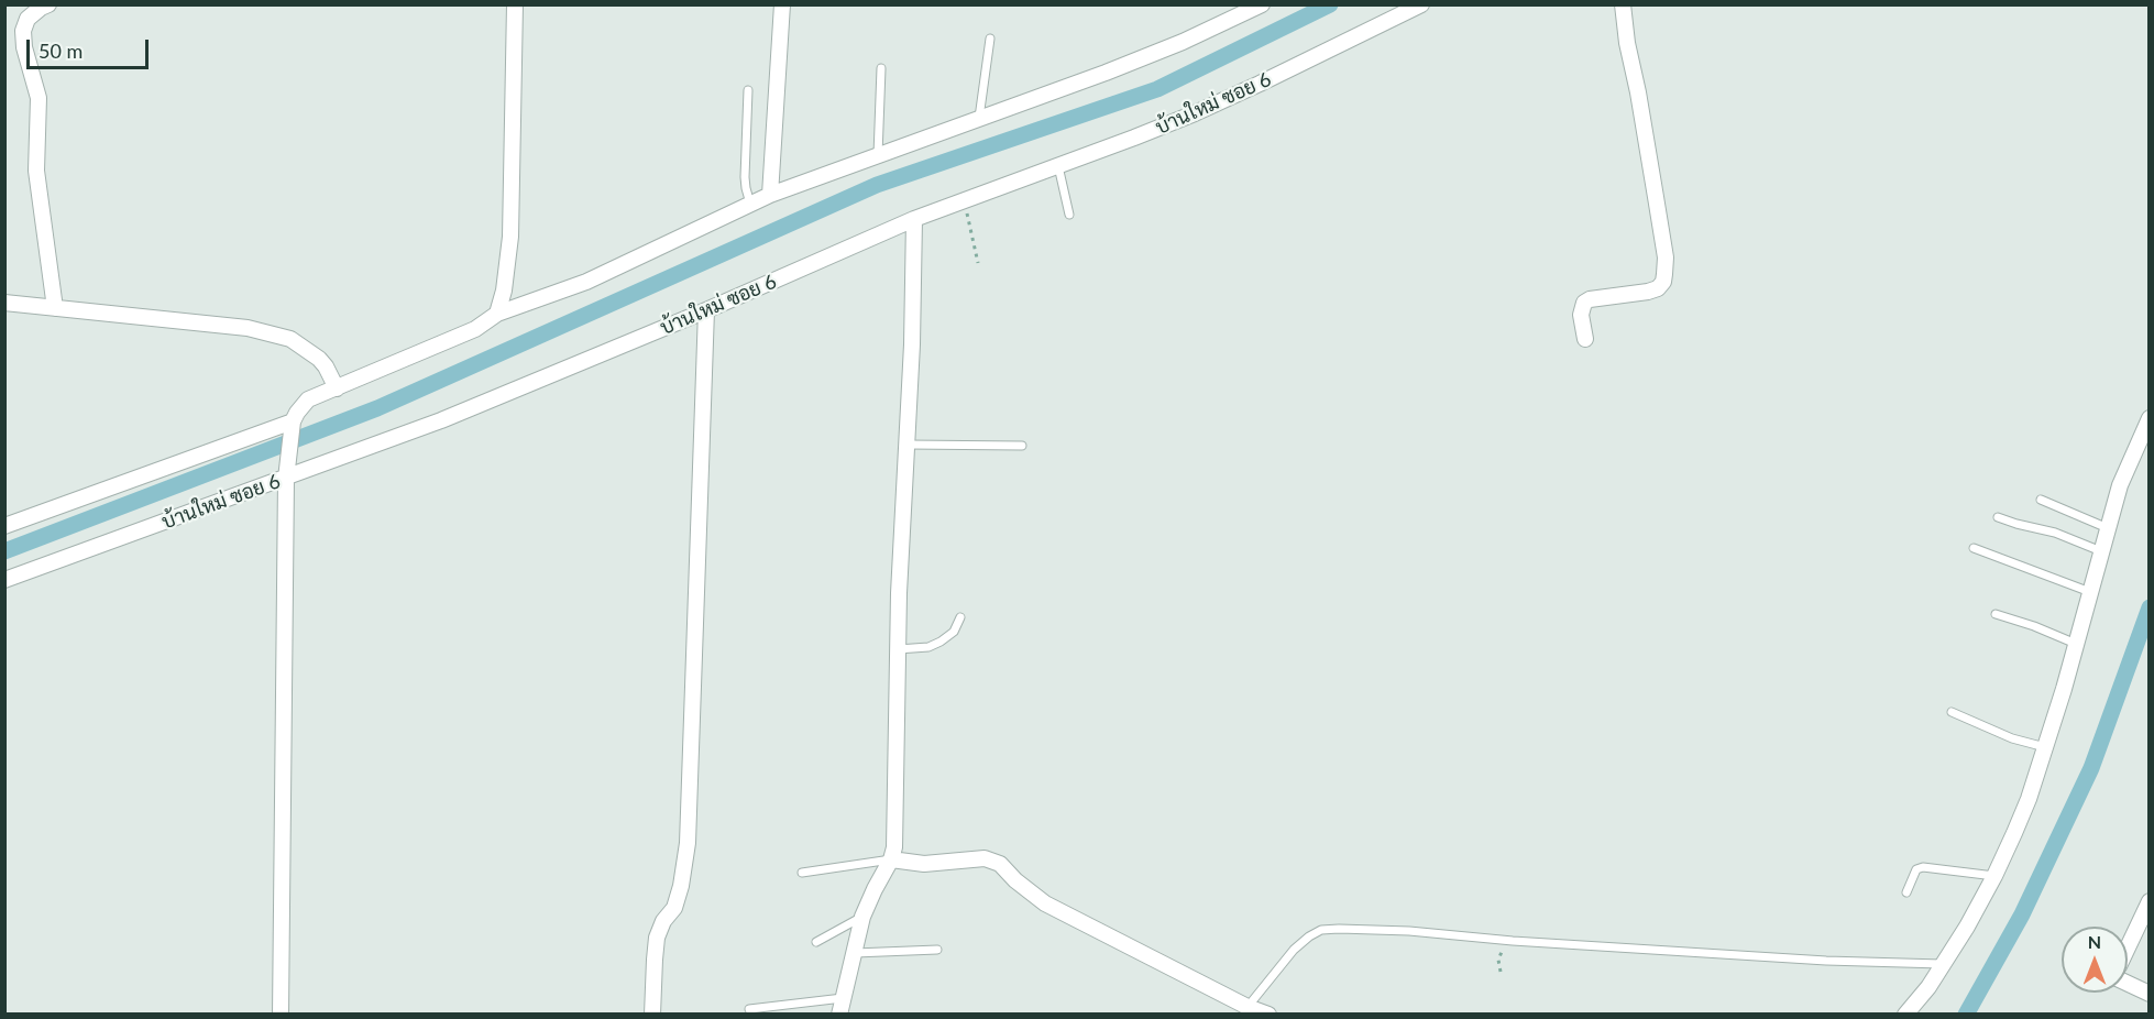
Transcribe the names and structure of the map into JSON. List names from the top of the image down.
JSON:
{
  "streets": {
    "street": ["บ้านใหม่ ซอย 6"]
  },
  "scale_bar": "50 m",
  "north": "top"
}
